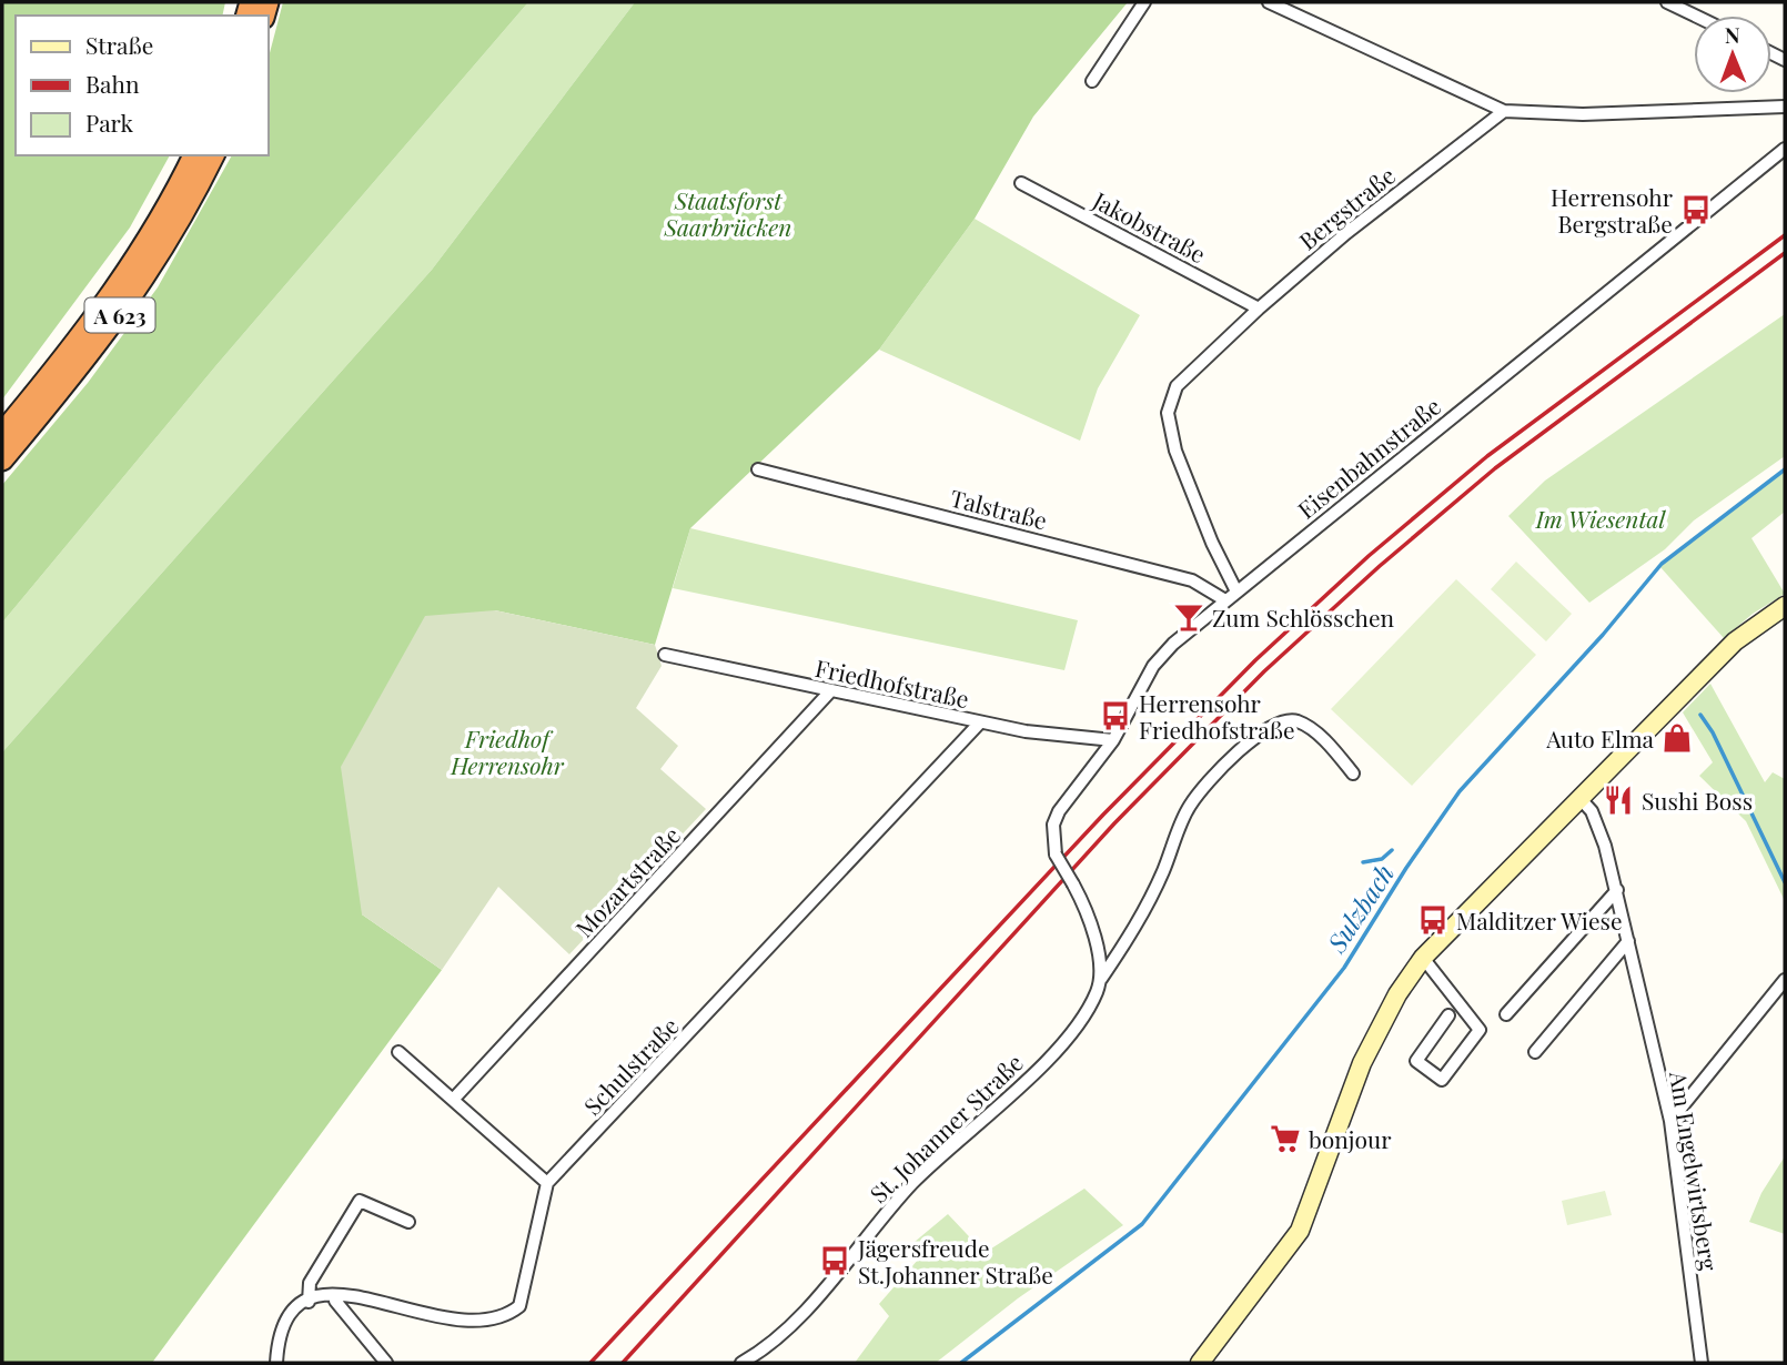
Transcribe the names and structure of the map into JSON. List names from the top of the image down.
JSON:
{
  "streets": {
    "highway": ["A 623"],
    "street": [
      "Bergstraße",
      "Jakobstraße",
      "Eisenbahnstraße",
      "Talstraße",
      "Friedhofstraße",
      "Mozartstraße",
      "Schulstraße",
      "St. Johanner Straße",
      "Am Engelwirtsberg"
    ]
  },
  "crossings": [
    ["Bergstraße", "Jakobstraße"],
    ["Bergstraße", "Eisenbahnstraße"],
    ["Eisenbahnstraße", "Talstraße"],
    ["Eisenbahnstraße", "Friedhofstraße"],
    ["Eisenbahnstraße", "St. Johanner Straße"],
    ["Friedhofstraße", "Mozartstraße"],
    ["Friedhofstraße", "Schulstraße"]
  ],
  "water": ["Sulzbach"],
  "parks": ["Staatsforst Saarbrücken", "Im Wiesental", "Friedhof Herrensohr"],
  "places": {
    "bus stop": [
      "Herrensohr Bergstraße",
      "Herrensohr Friedhofstraße",
      "Malditzer Wiese",
      "Jägersfreude St.Johanner Straße"
    ],
    "bar": ["Zum Schlösschen"],
    "shop": ["Auto Elma"],
    "restaurant": ["Sushi Boss"],
    "supermarket": ["bonjour"]
  },
  "legend": ["Straße", "Bahn", "Park"],
  "north": "top"
}
